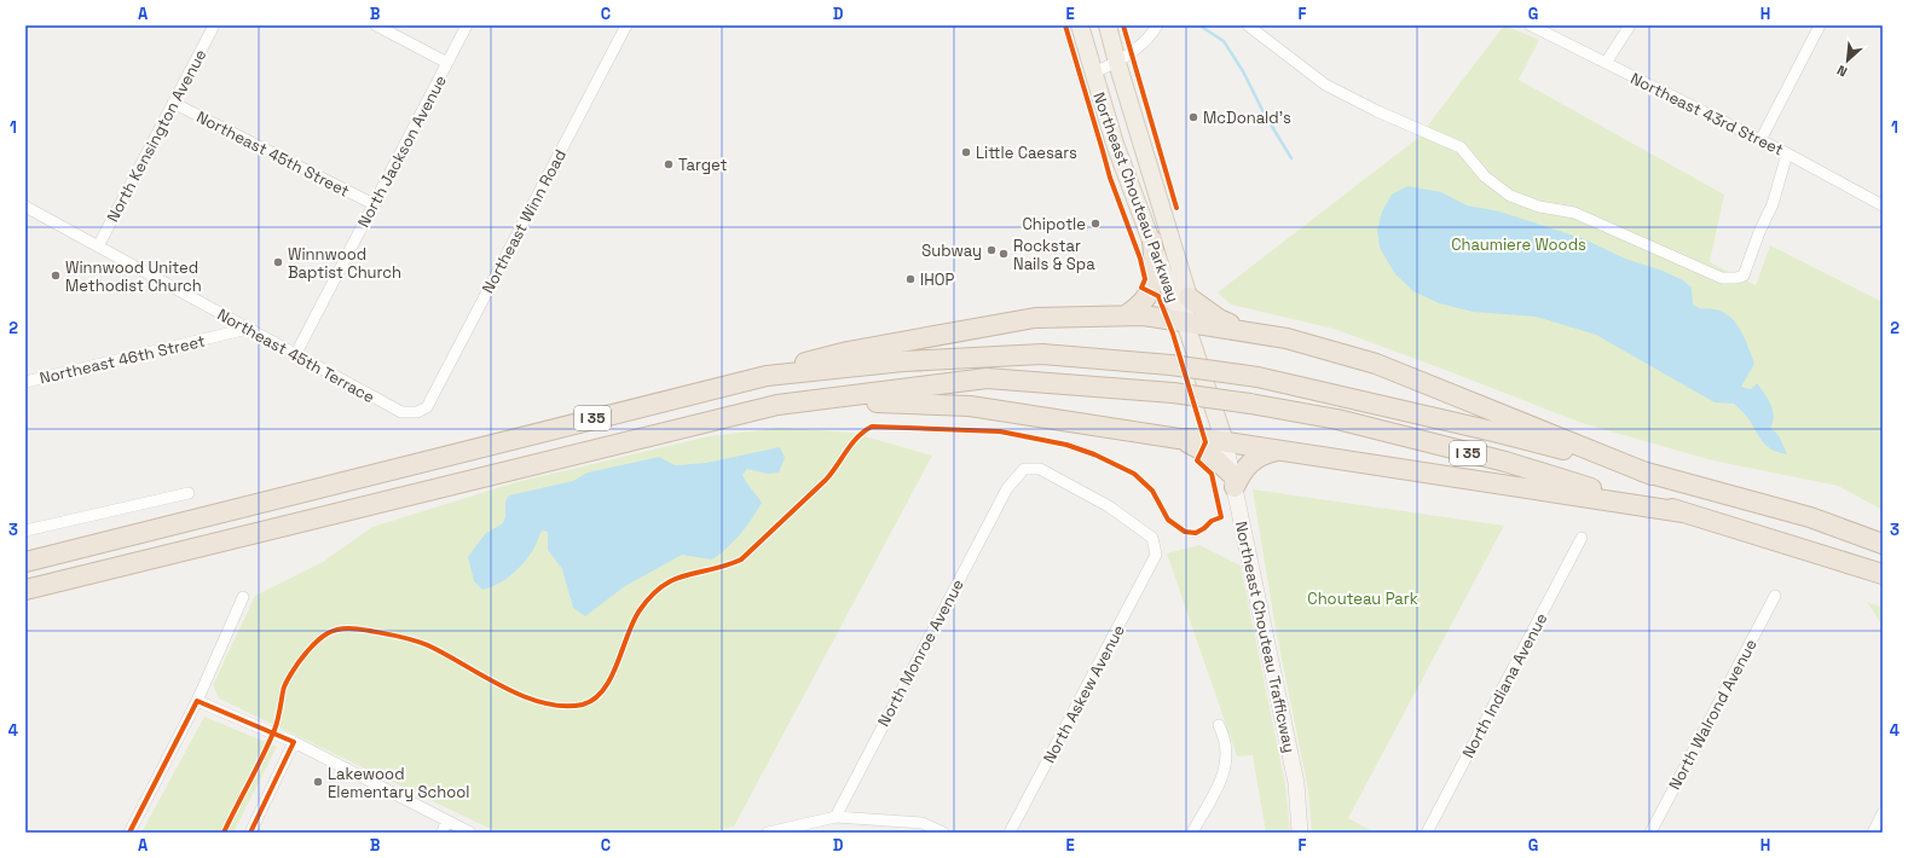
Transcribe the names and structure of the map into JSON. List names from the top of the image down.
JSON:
{
  "streets": {
    "highway": ["I 35"],
    "main road": ["Northeast Chouteau Parkway", "Northeast Chouteau Trafficway"],
    "street": [
      "Northeast 43rd Street",
      "North Kensington Avenue",
      "North Jackson Avenue",
      "Northeast 45th Street",
      "Northeast Winn Road",
      "Northeast 45th Terrace",
      "Northeast 46th Street",
      "North Monroe Avenue",
      "North Indiana Avenue",
      "North Askew Avenue",
      "North Walrond Avenue"
    ]
  },
  "crossings": [
    ["North Kensington Avenue", "Northeast 45th Street"],
    ["North Kensington Avenue", "Northeast 45th Terrace"],
    ["North Jackson Avenue", "Northeast 45th Street"],
    ["North Jackson Avenue", "Northeast 45th Terrace"],
    ["Northeast Winn Road", "Northeast 45th Terrace"],
    ["Northeast 45th Terrace", "Northeast 46th Street"],
    ["North Monroe Avenue", "North Askew Avenue"]
  ],
  "parks": ["Chaumiere Woods", "Chouteau Park"],
  "places": [
    "McDonald's",
    "Little Caesars",
    "Target",
    "Chipotle",
    "Subway",
    "Rockstar Nails & Spa",
    "Winnwood Baptist Church",
    "Winnwood United Methodist Church",
    "IHOP",
    "Lakewood Elementary School"
  ],
  "north": "bottom left",
  "grid": {
    "columns": [
      "A",
      "B",
      "C",
      "D",
      "E",
      "F",
      "G",
      "H"
    ],
    "rows": [
      "1",
      "2",
      "3",
      "4"
    ]
  }
}
